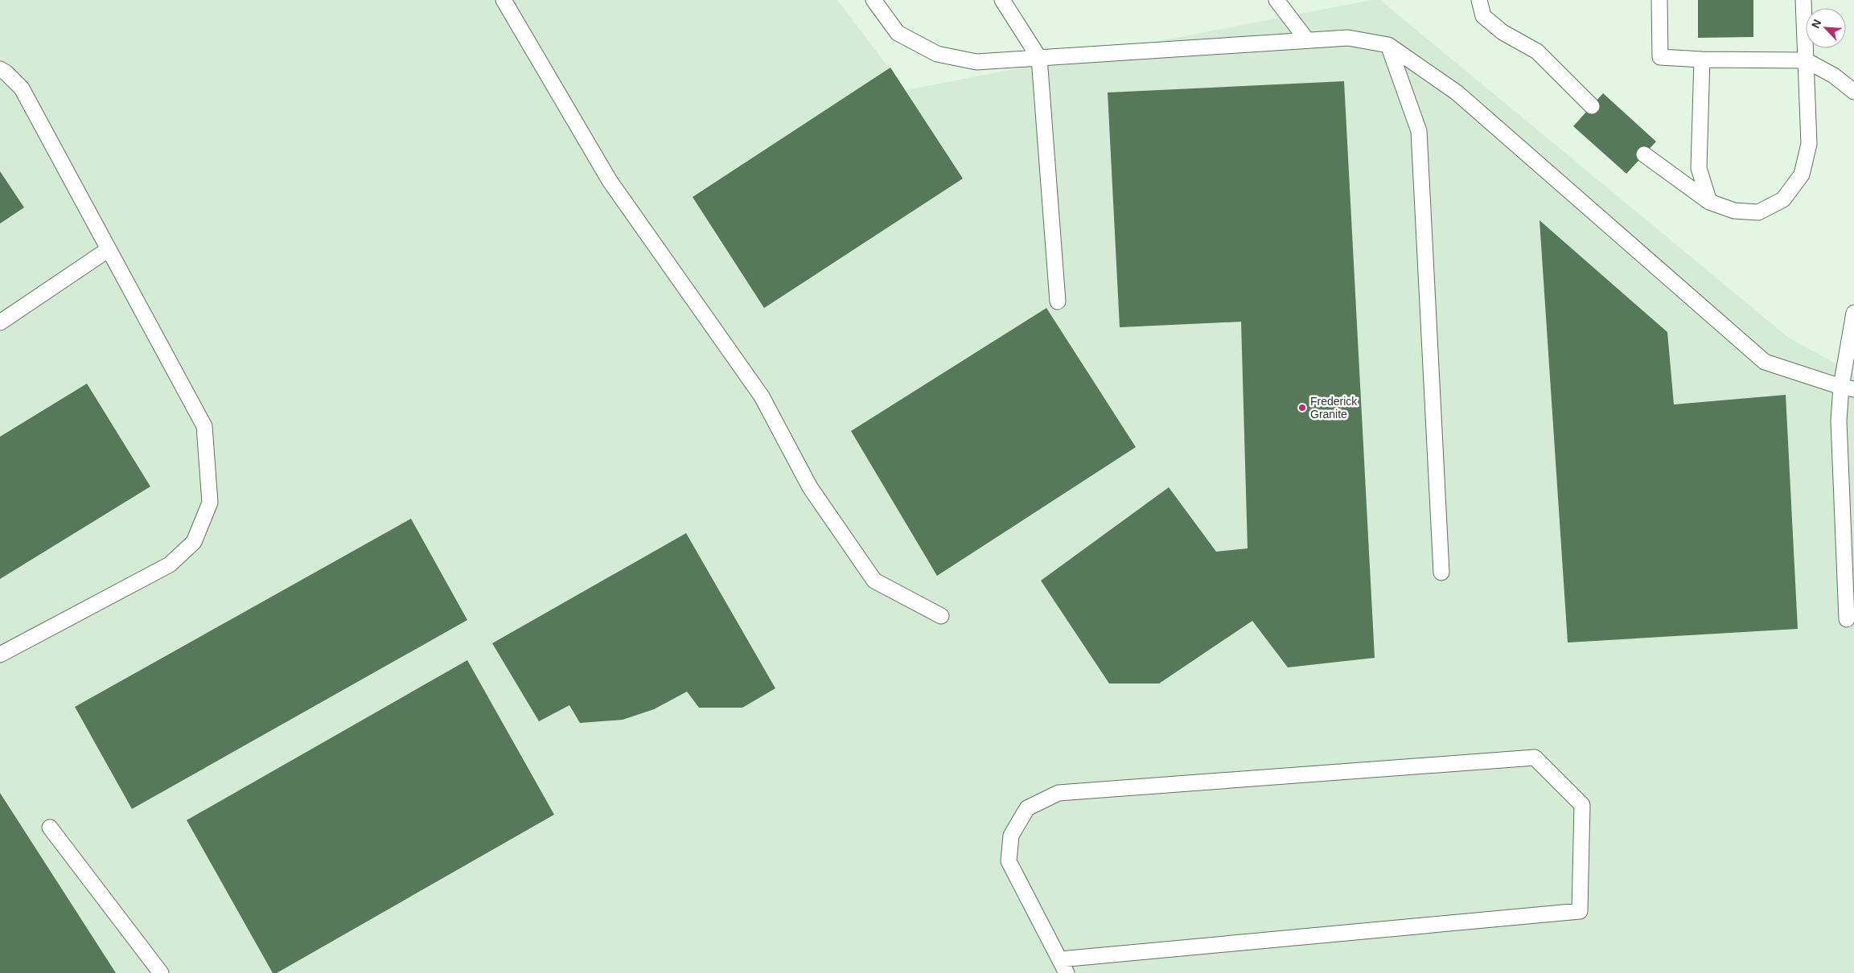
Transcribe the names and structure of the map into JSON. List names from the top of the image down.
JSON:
{
  "places": ["Frederick Granite"],
  "north": "top left"
}
